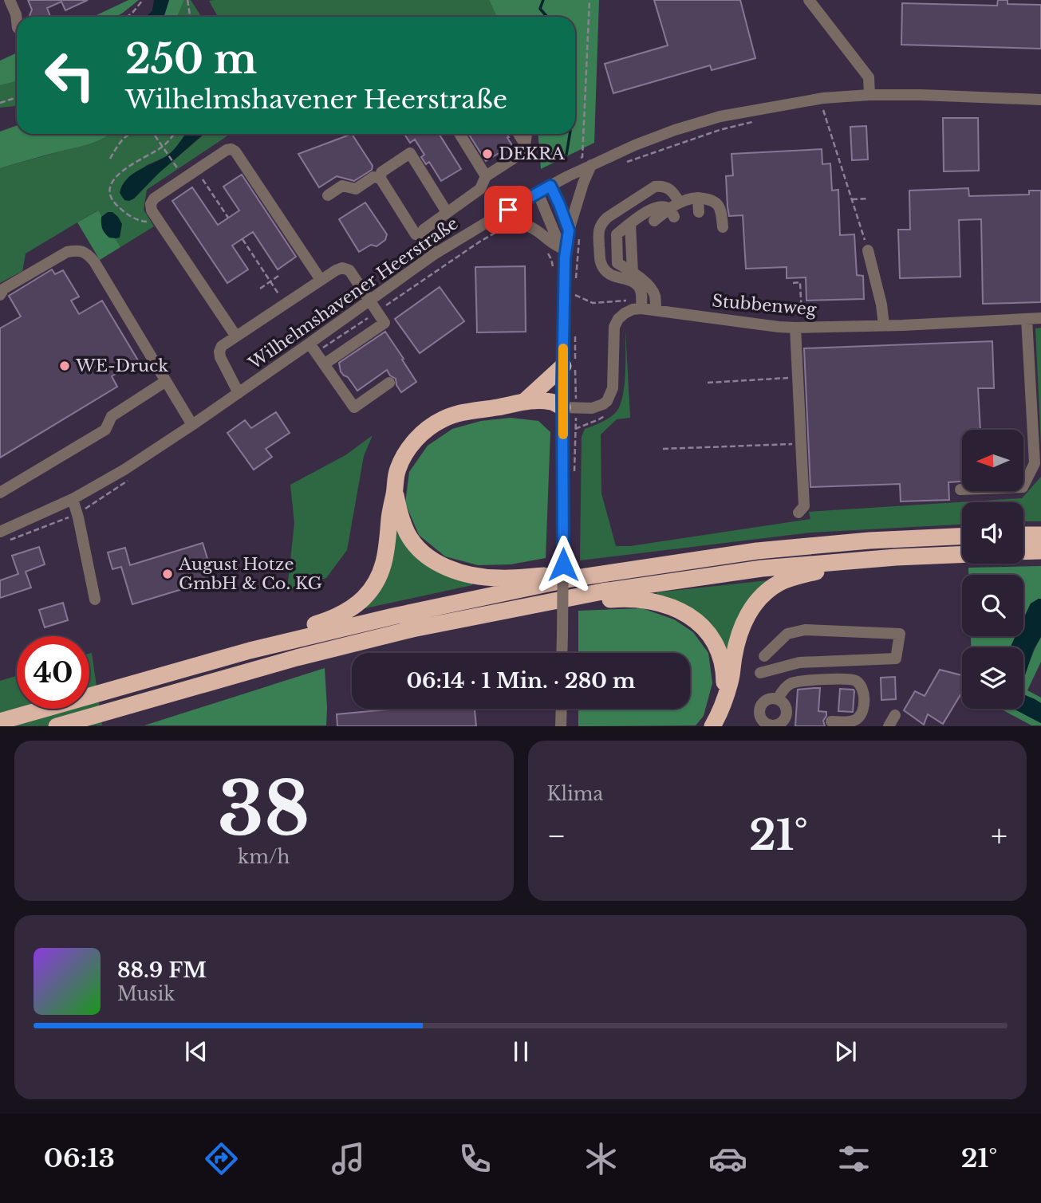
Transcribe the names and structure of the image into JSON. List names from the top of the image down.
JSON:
{
  "streets": {
    "street": ["Wilhelmshavener Heerstraße", "Stubbenweg"]
  },
  "places": ["DEKRA", "WE-Druck", "August Hotze GmbH & Co. KG"],
  "north": "left",
  "page": {
    "turn": ["250 m", "Wilhelmshavener Heerstraße"],
    "limit": "40",
    "trip": "06:14 · 1 Min. · 280 m",
    "tile": [
      ["38", "km/h"],
      "Klima"
    ],
    "heat": ["−", "21°", "+"],
    "song": ["88.9 FM", "Musik"],
    "tabs": ["06:13", "21°"]
  }
}
